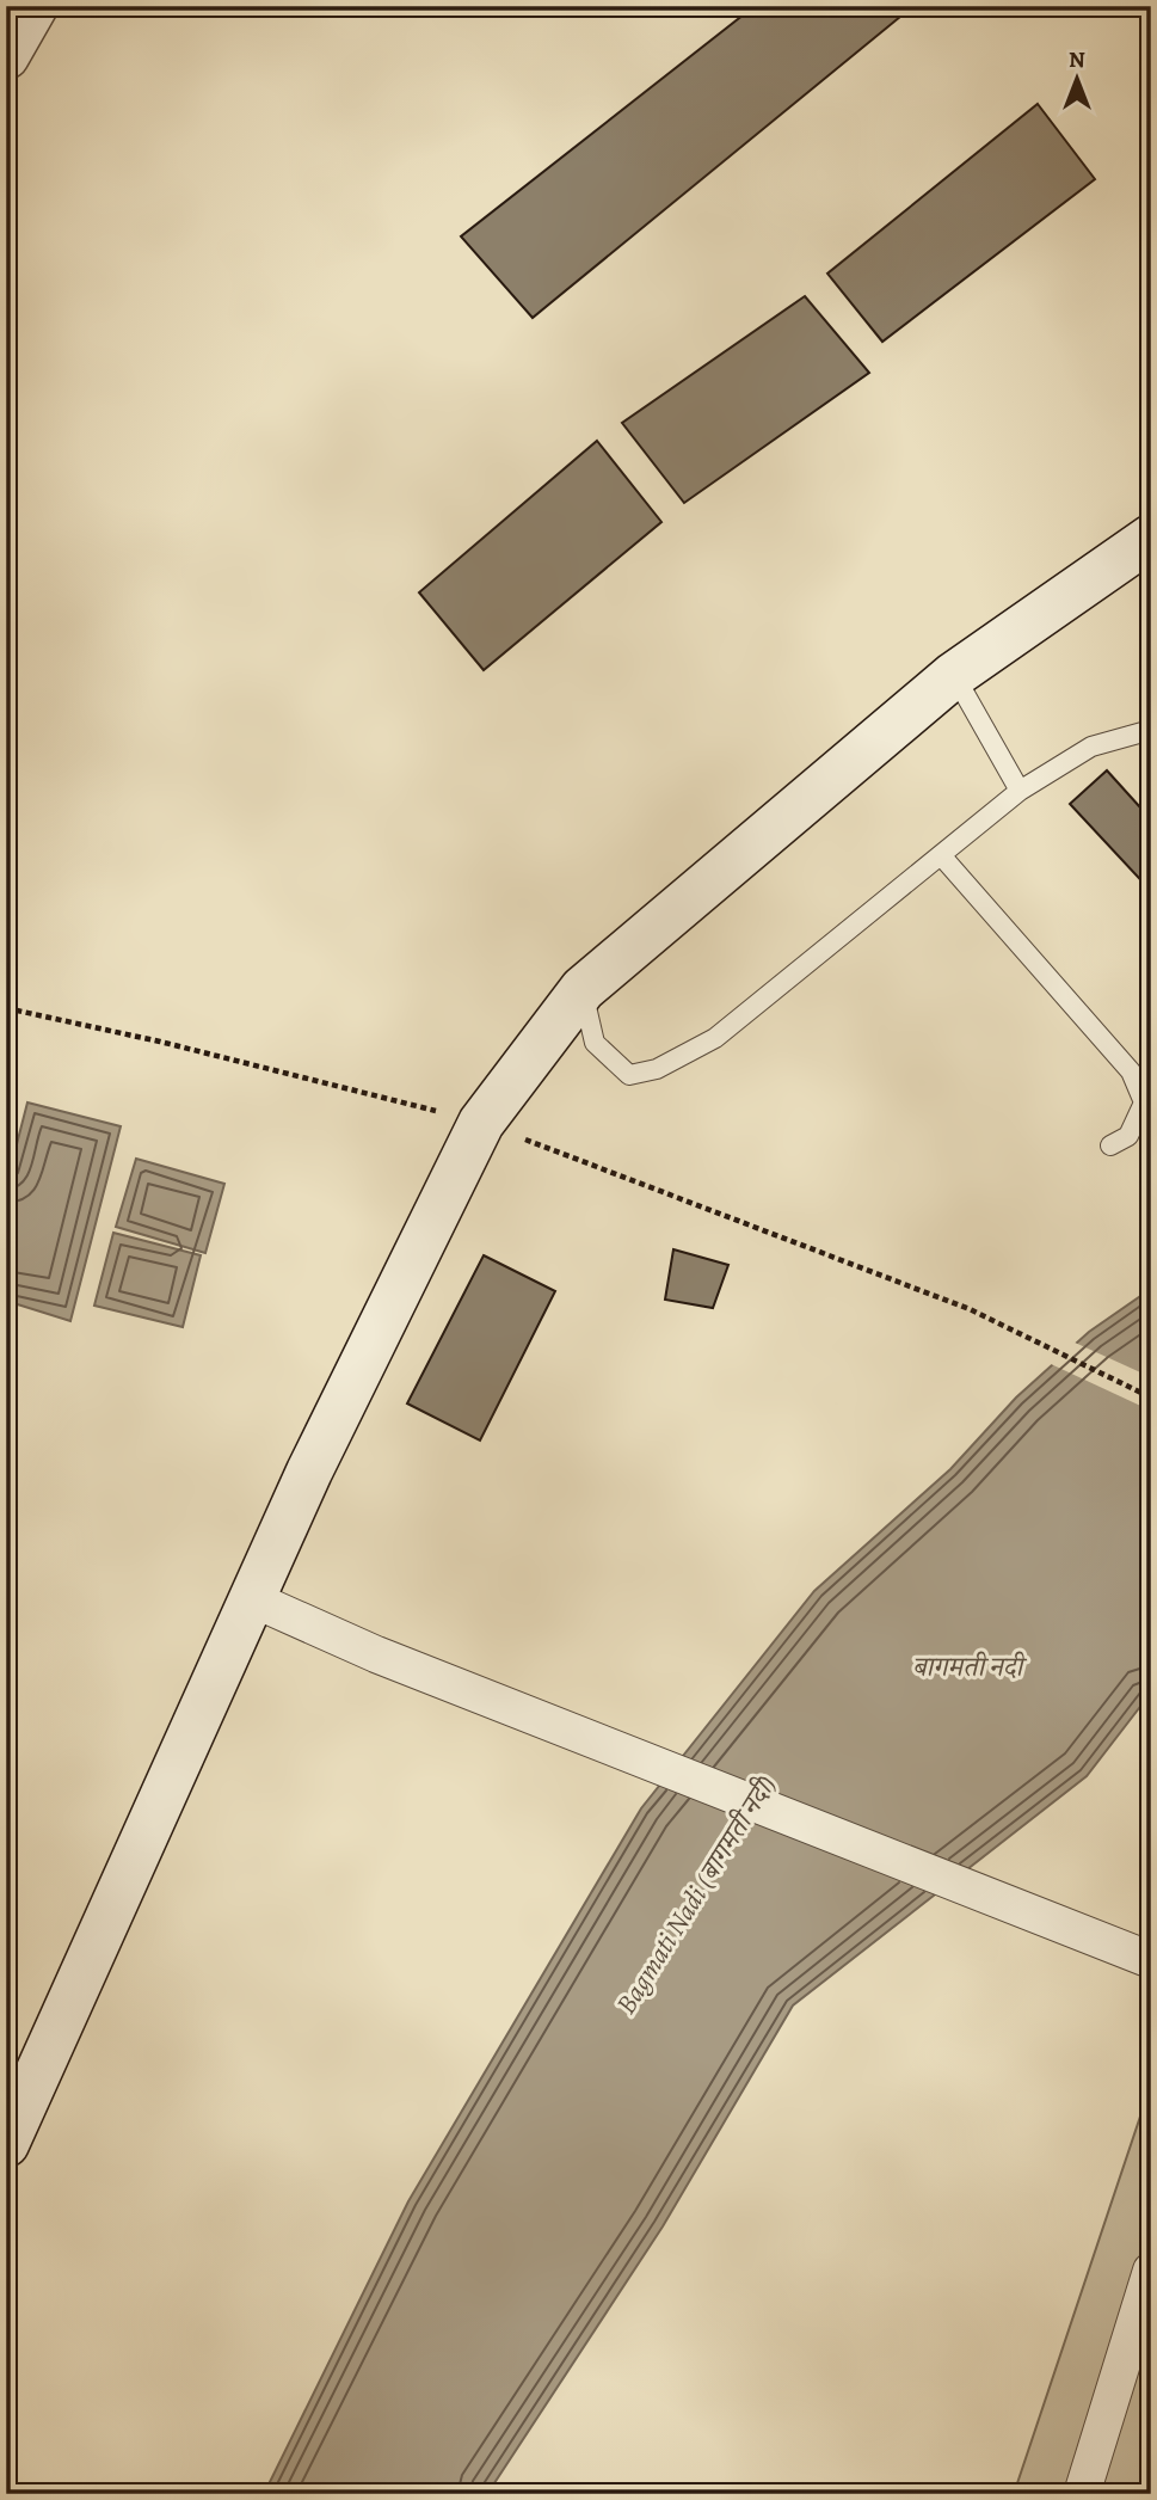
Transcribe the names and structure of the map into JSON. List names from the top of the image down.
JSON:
{
  "water": ["बागमती नदी", "Bagmati Nadi (बागमती नदी)"],
  "north": "top"
}
